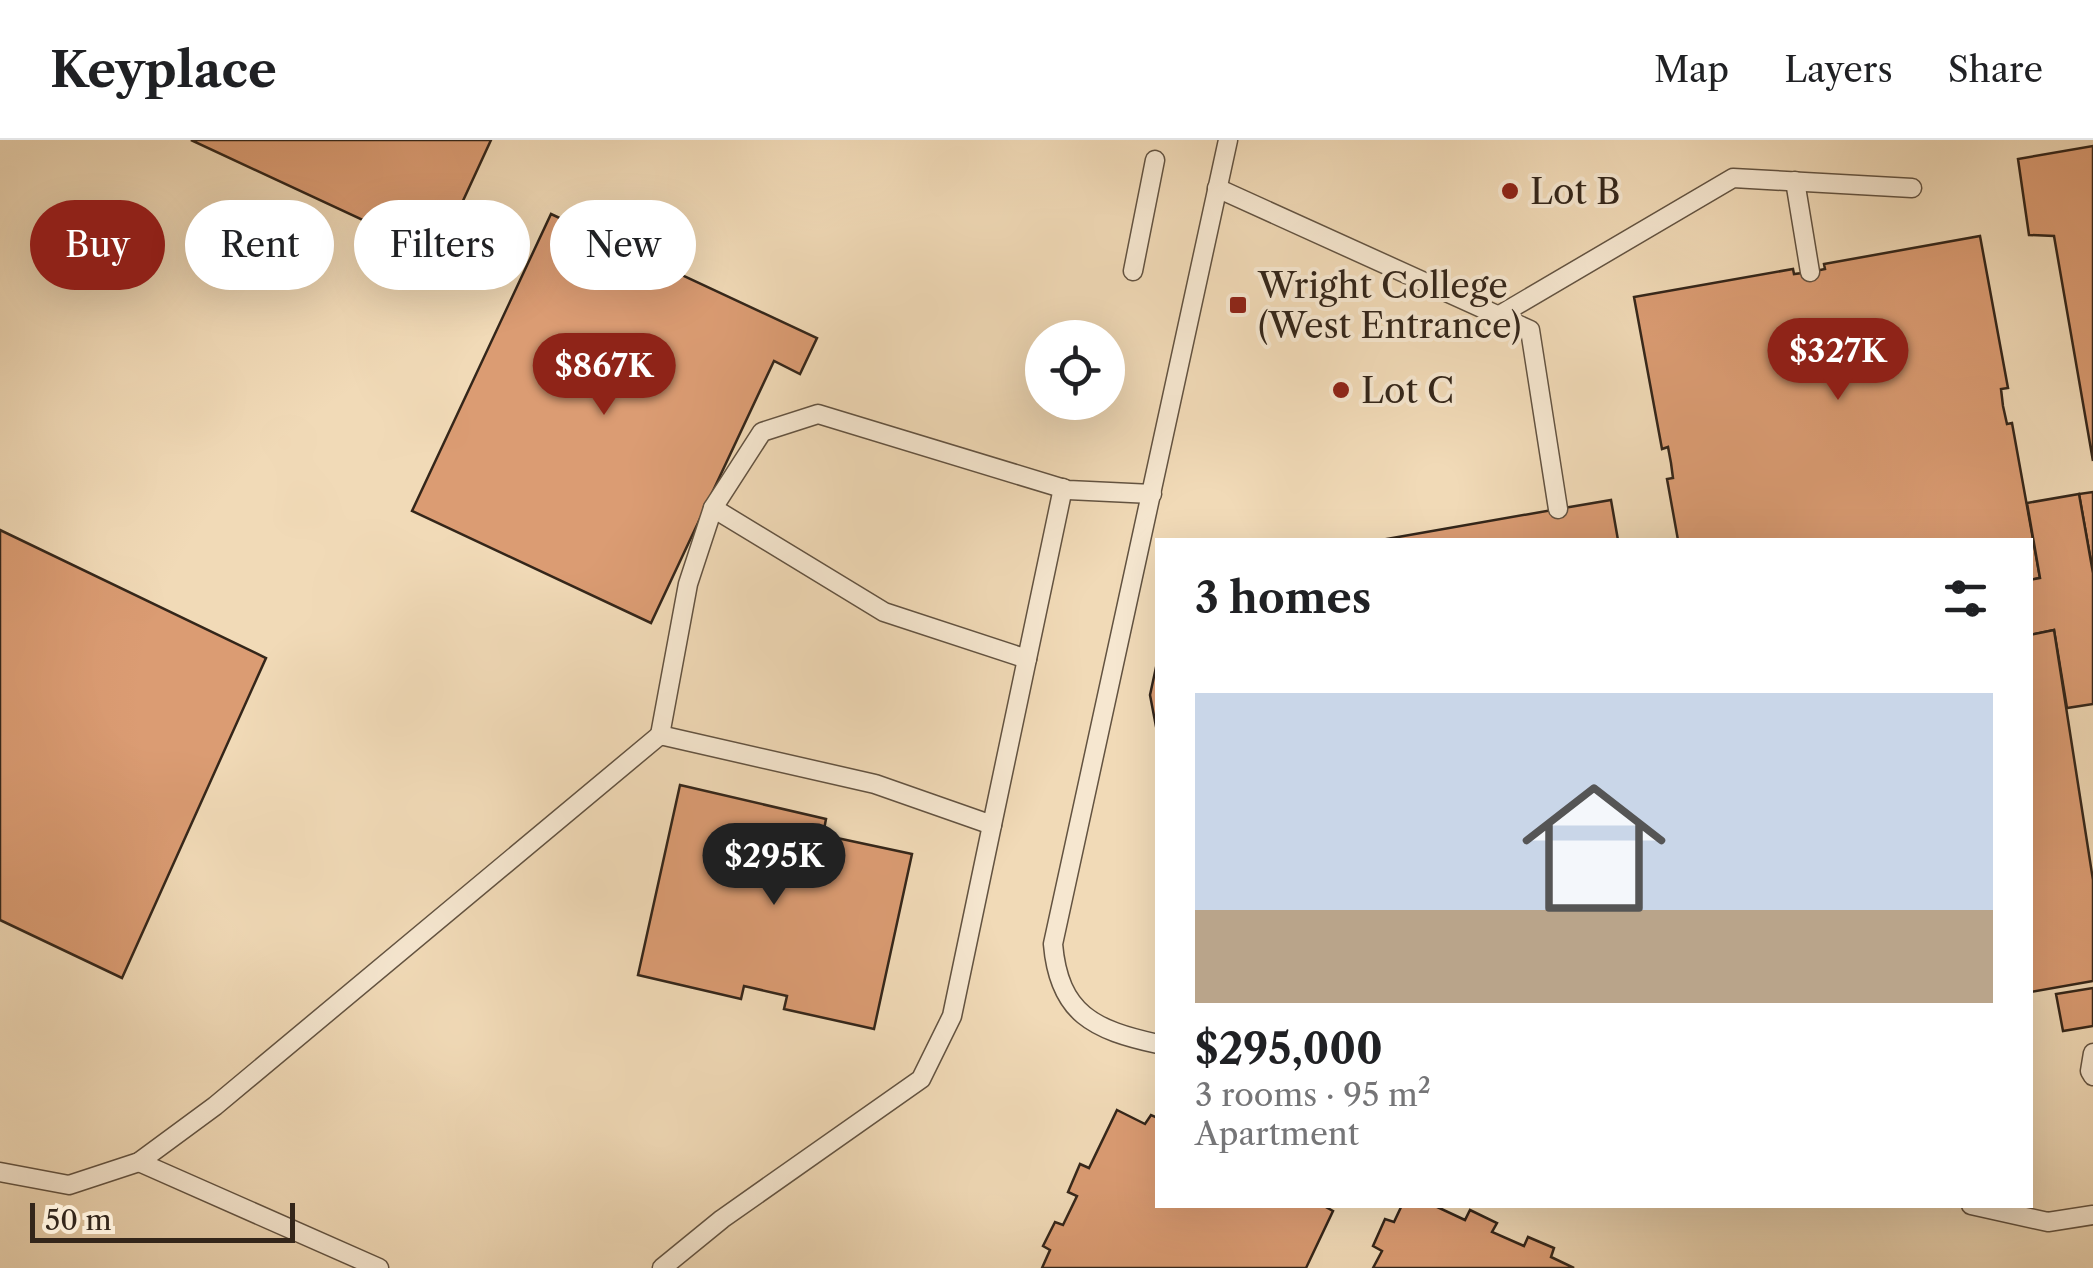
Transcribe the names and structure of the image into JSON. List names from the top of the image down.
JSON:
{
  "places": {
    "other": ["Lot B", "Lot C"],
    "transit": ["Wright College (West Entrance)"]
  },
  "scale_bar": "50 m",
  "page": {
    "header": "Keyplace",
    "nav": ["Map", "Layers", "Share"],
    "chip": [
      "Buy",
      "Rent",
      "Filters",
      "New"
    ],
    "price": ["$327K", "$867K", "$295K"],
    "heading": "3 homes",
    "list": [
      {
        "name": "$295,000",
        "note": "3 rooms · 95 m² · Apartment"
      }
    ],
    "scale": "50 m"
  }
}
